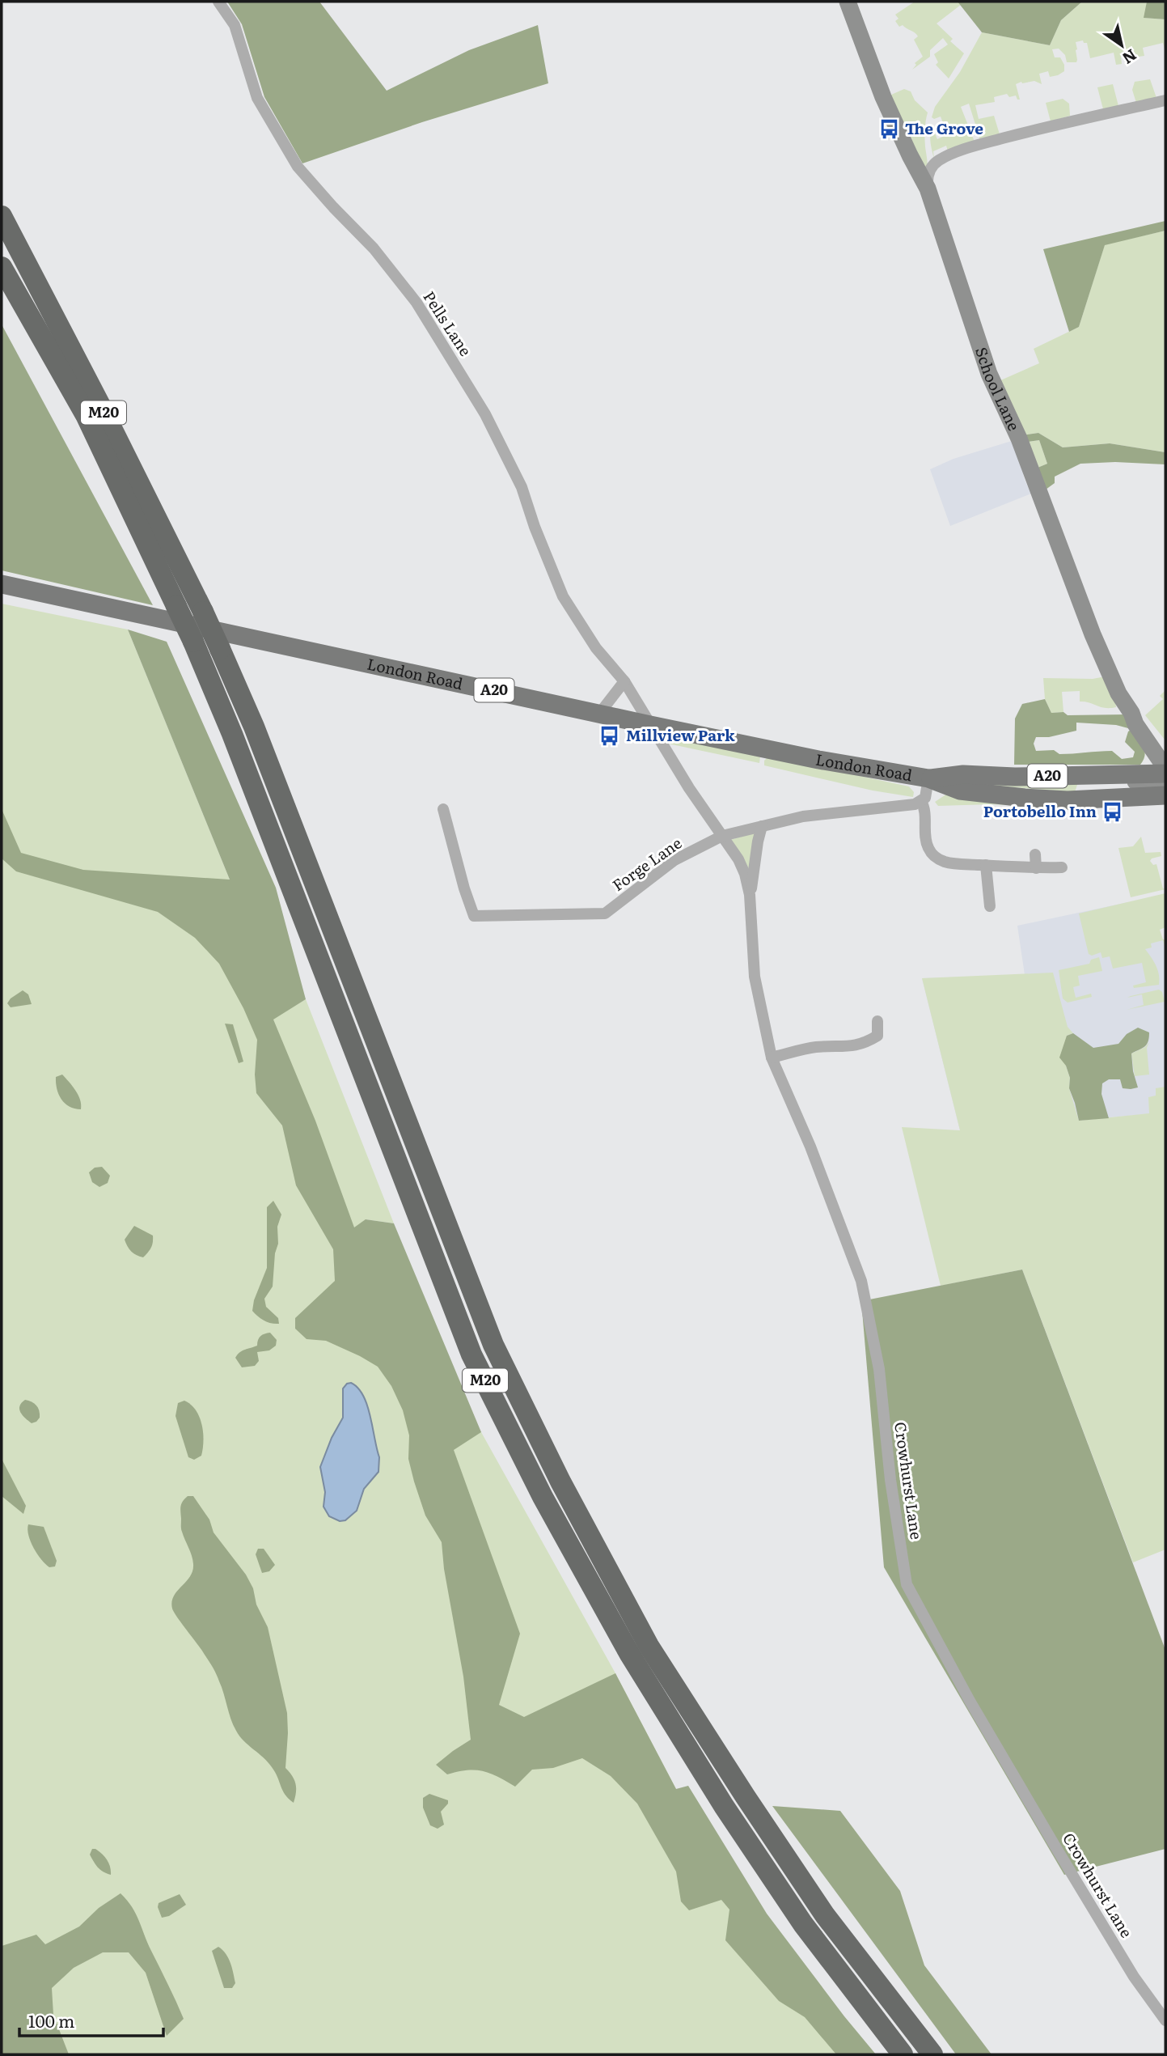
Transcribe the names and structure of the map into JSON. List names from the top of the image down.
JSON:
{
  "streets": {
    "highway": ["M20"],
    "main road": ["London Road", "A20"],
    "street": [
      "Pells Lane",
      "School Lane",
      "Forge Lane",
      "Crowhurst Lane"
    ]
  },
  "crossings": [
    ["Pells Lane", "London Road"],
    ["Pells Lane", "Crowhurst Lane"],
    ["London Road", "Crowhurst Lane"],
    ["Forge Lane", "Crowhurst Lane"]
  ],
  "places": {
    "bus stop": ["The Grove", "Millview Park", "Portobello Inn"]
  },
  "scale_bar": "100 m",
  "north": "bottom right"
}
